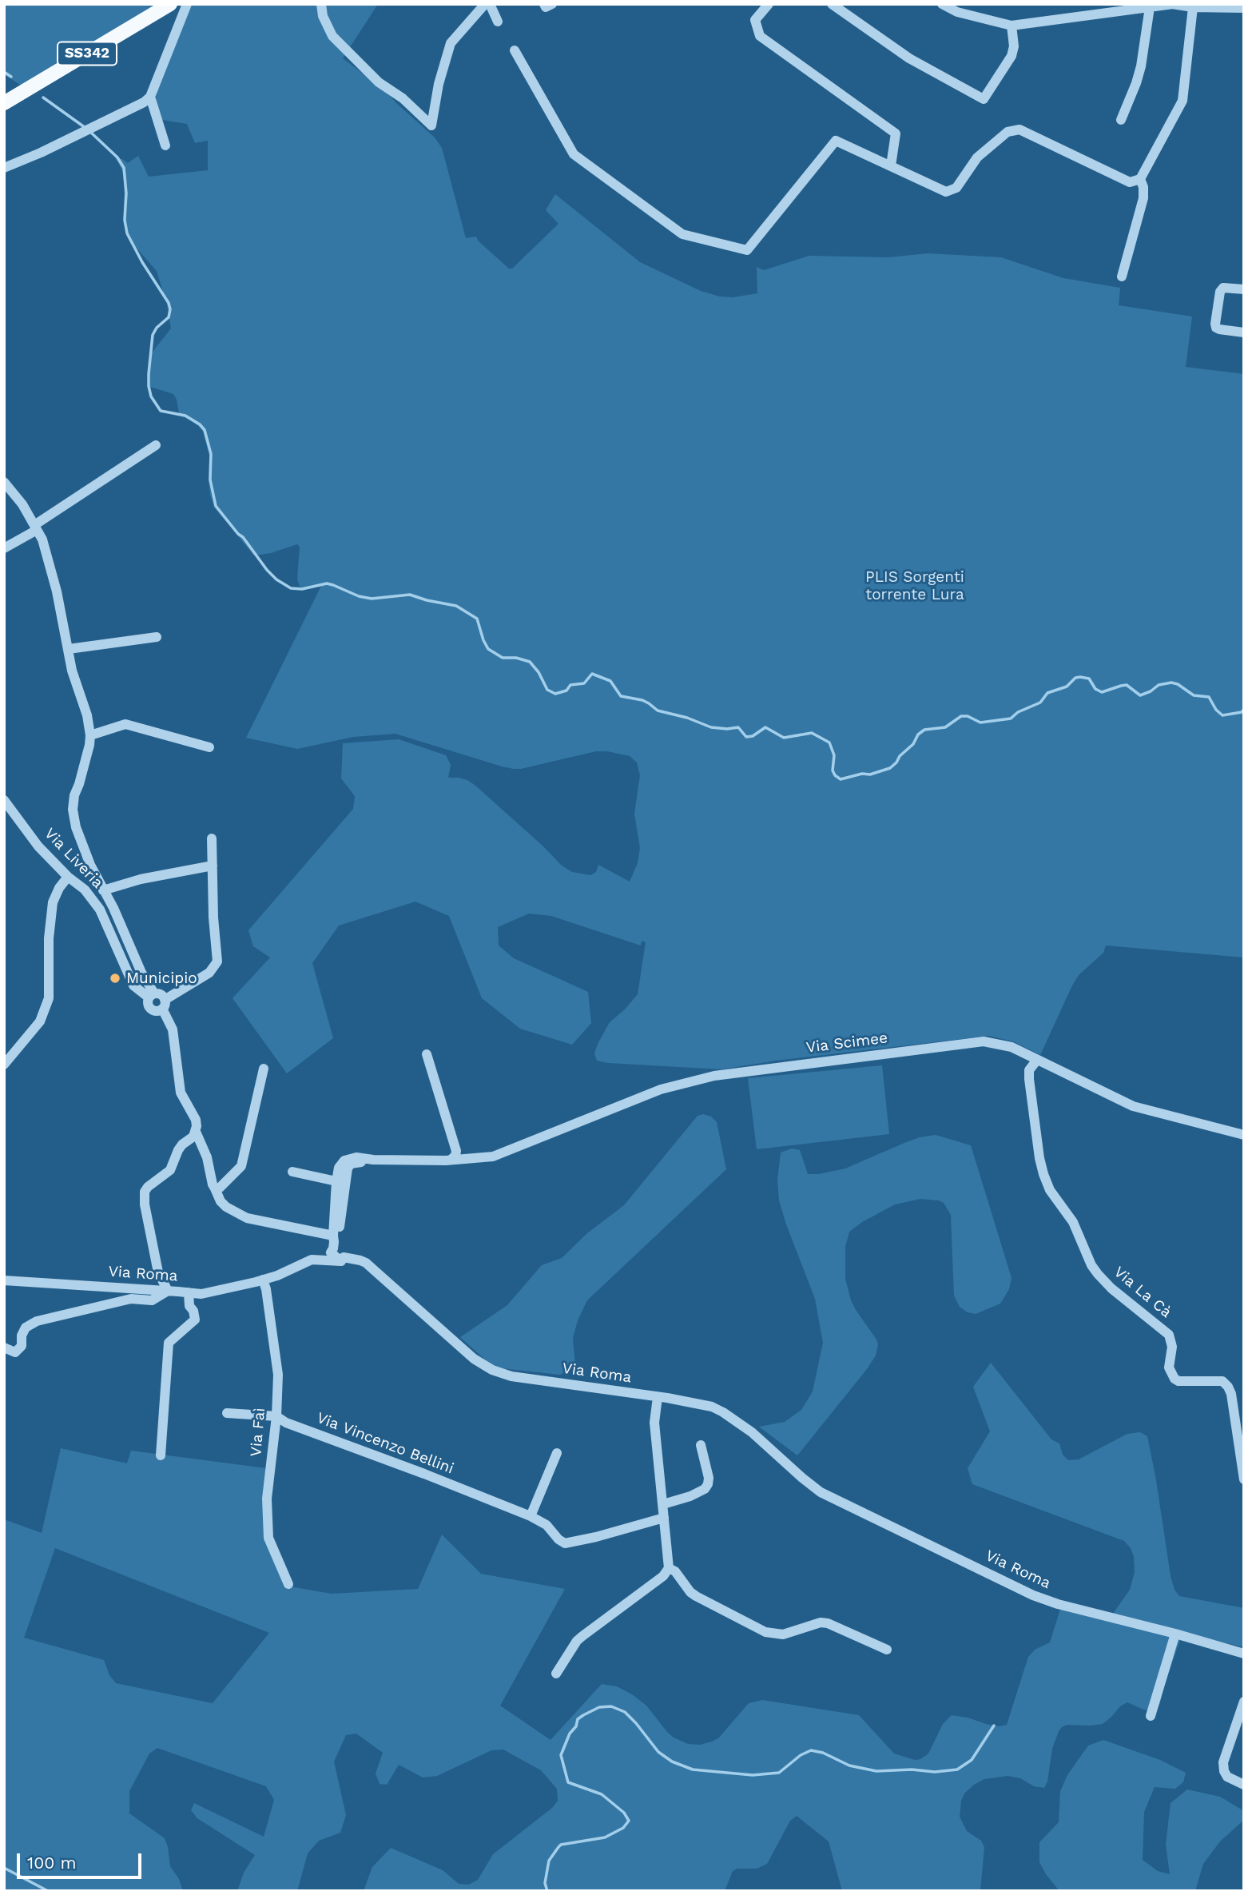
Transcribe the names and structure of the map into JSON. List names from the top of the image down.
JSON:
{
  "streets": {
    "main road": ["SS342"],
    "street": [
      "Via Liveria",
      "Via Scimee",
      "Via Roma",
      "Via La Cà",
      "Via Faì",
      "Via Vincenzo Bellini"
    ]
  },
  "crossings": [
    ["Via Scimee", "Via La Cà"],
    ["Via Roma", "Via Faì"],
    ["Via Faì", "Via Vincenzo Bellini"]
  ],
  "parks": ["PLIS Sorgenti torrente Lura"],
  "places": ["Municipio"],
  "scale_bar": "100 m"
}
